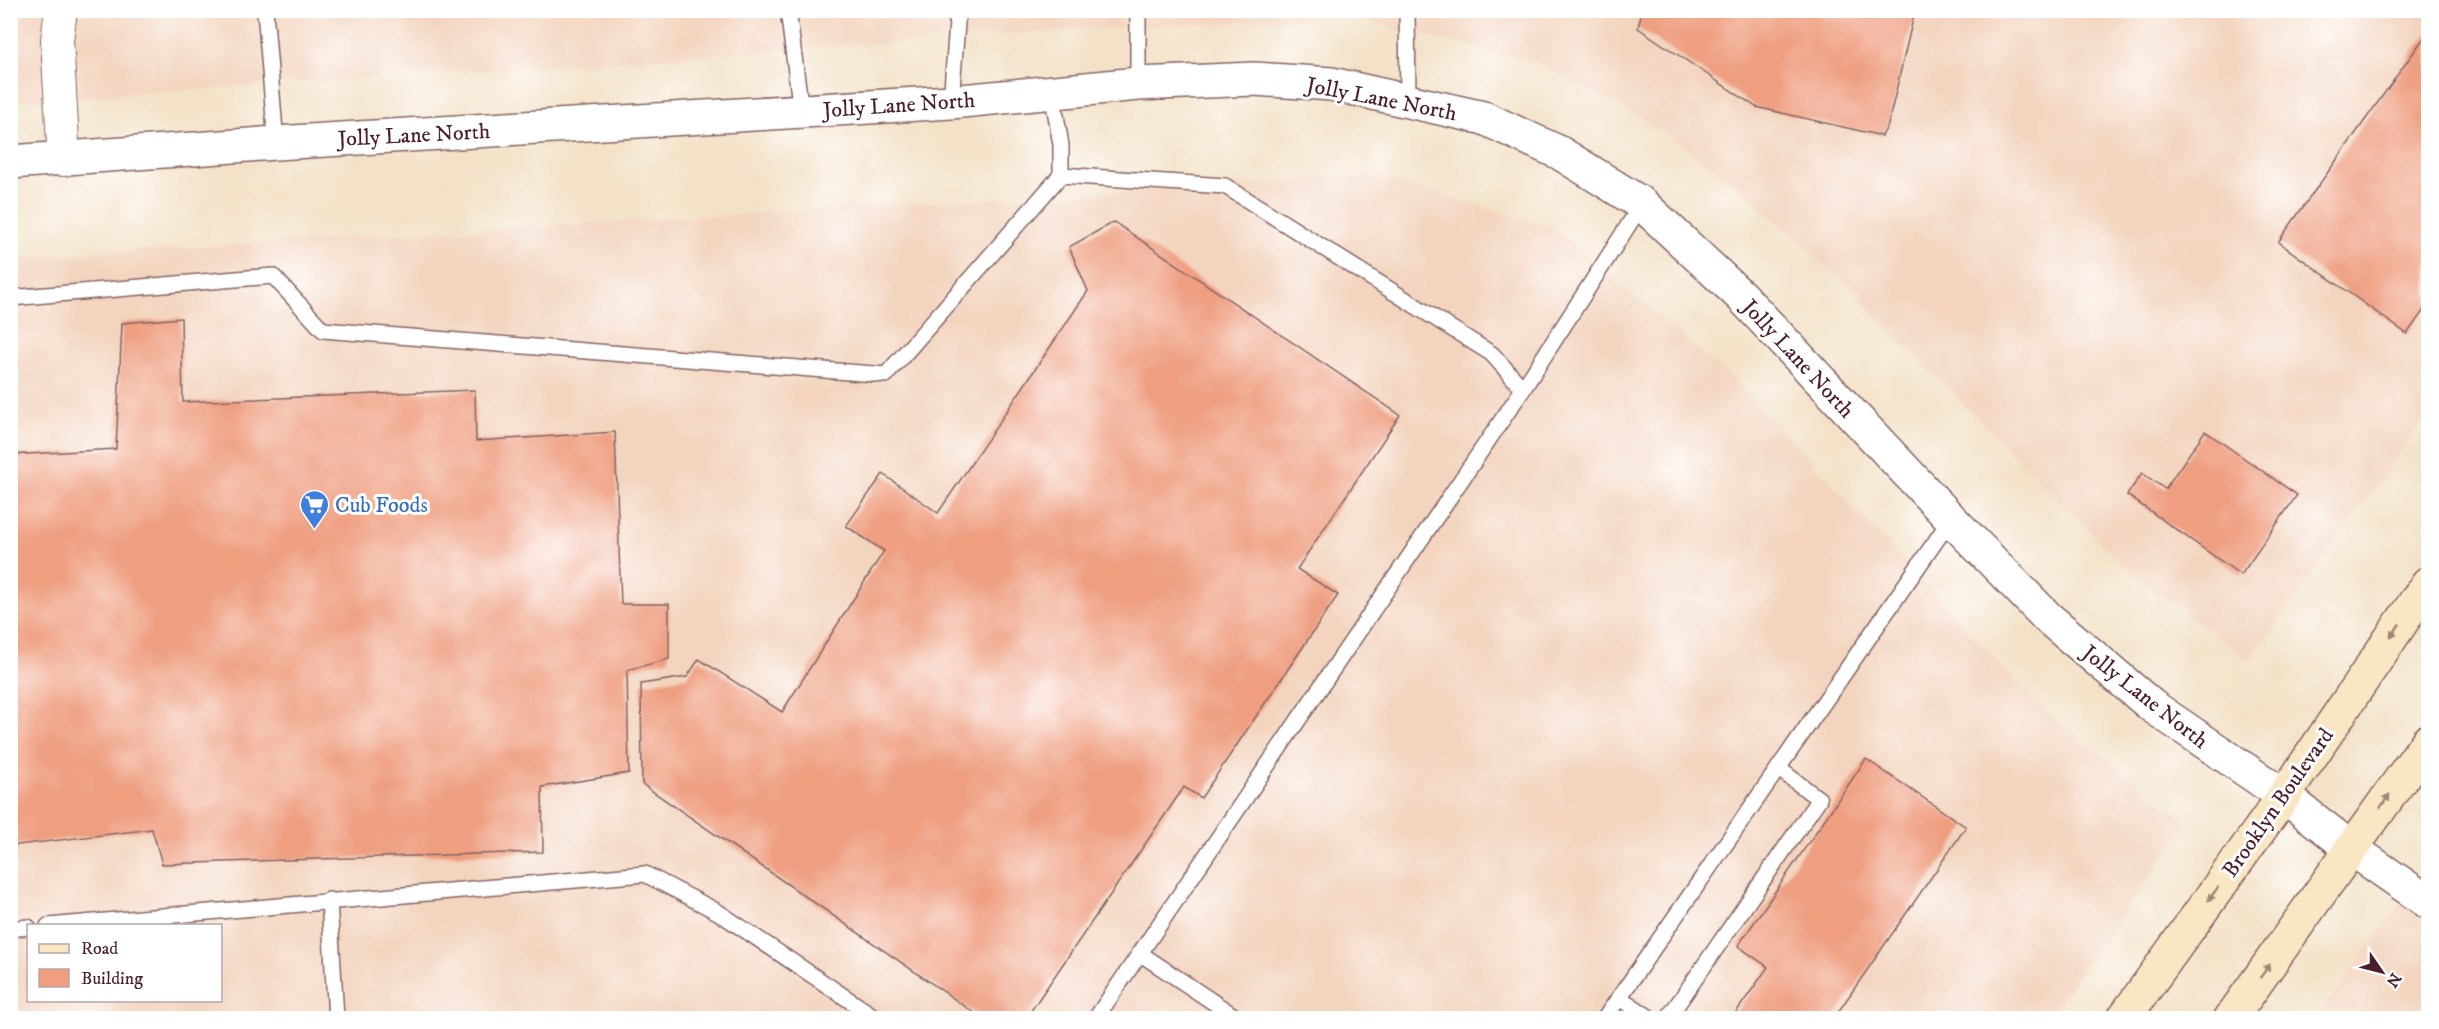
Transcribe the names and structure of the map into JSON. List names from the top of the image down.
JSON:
{
  "streets": {
    "main road": ["Brooklyn Boulevard"],
    "street": ["Jolly Lane North"]
  },
  "crossings": [
    ["Jolly Lane North", "Brooklyn Boulevard"]
  ],
  "places": {
    "supermarket": ["Cub Foods"]
  },
  "legend": ["Road", "Building"],
  "north": "bottom right"
}
